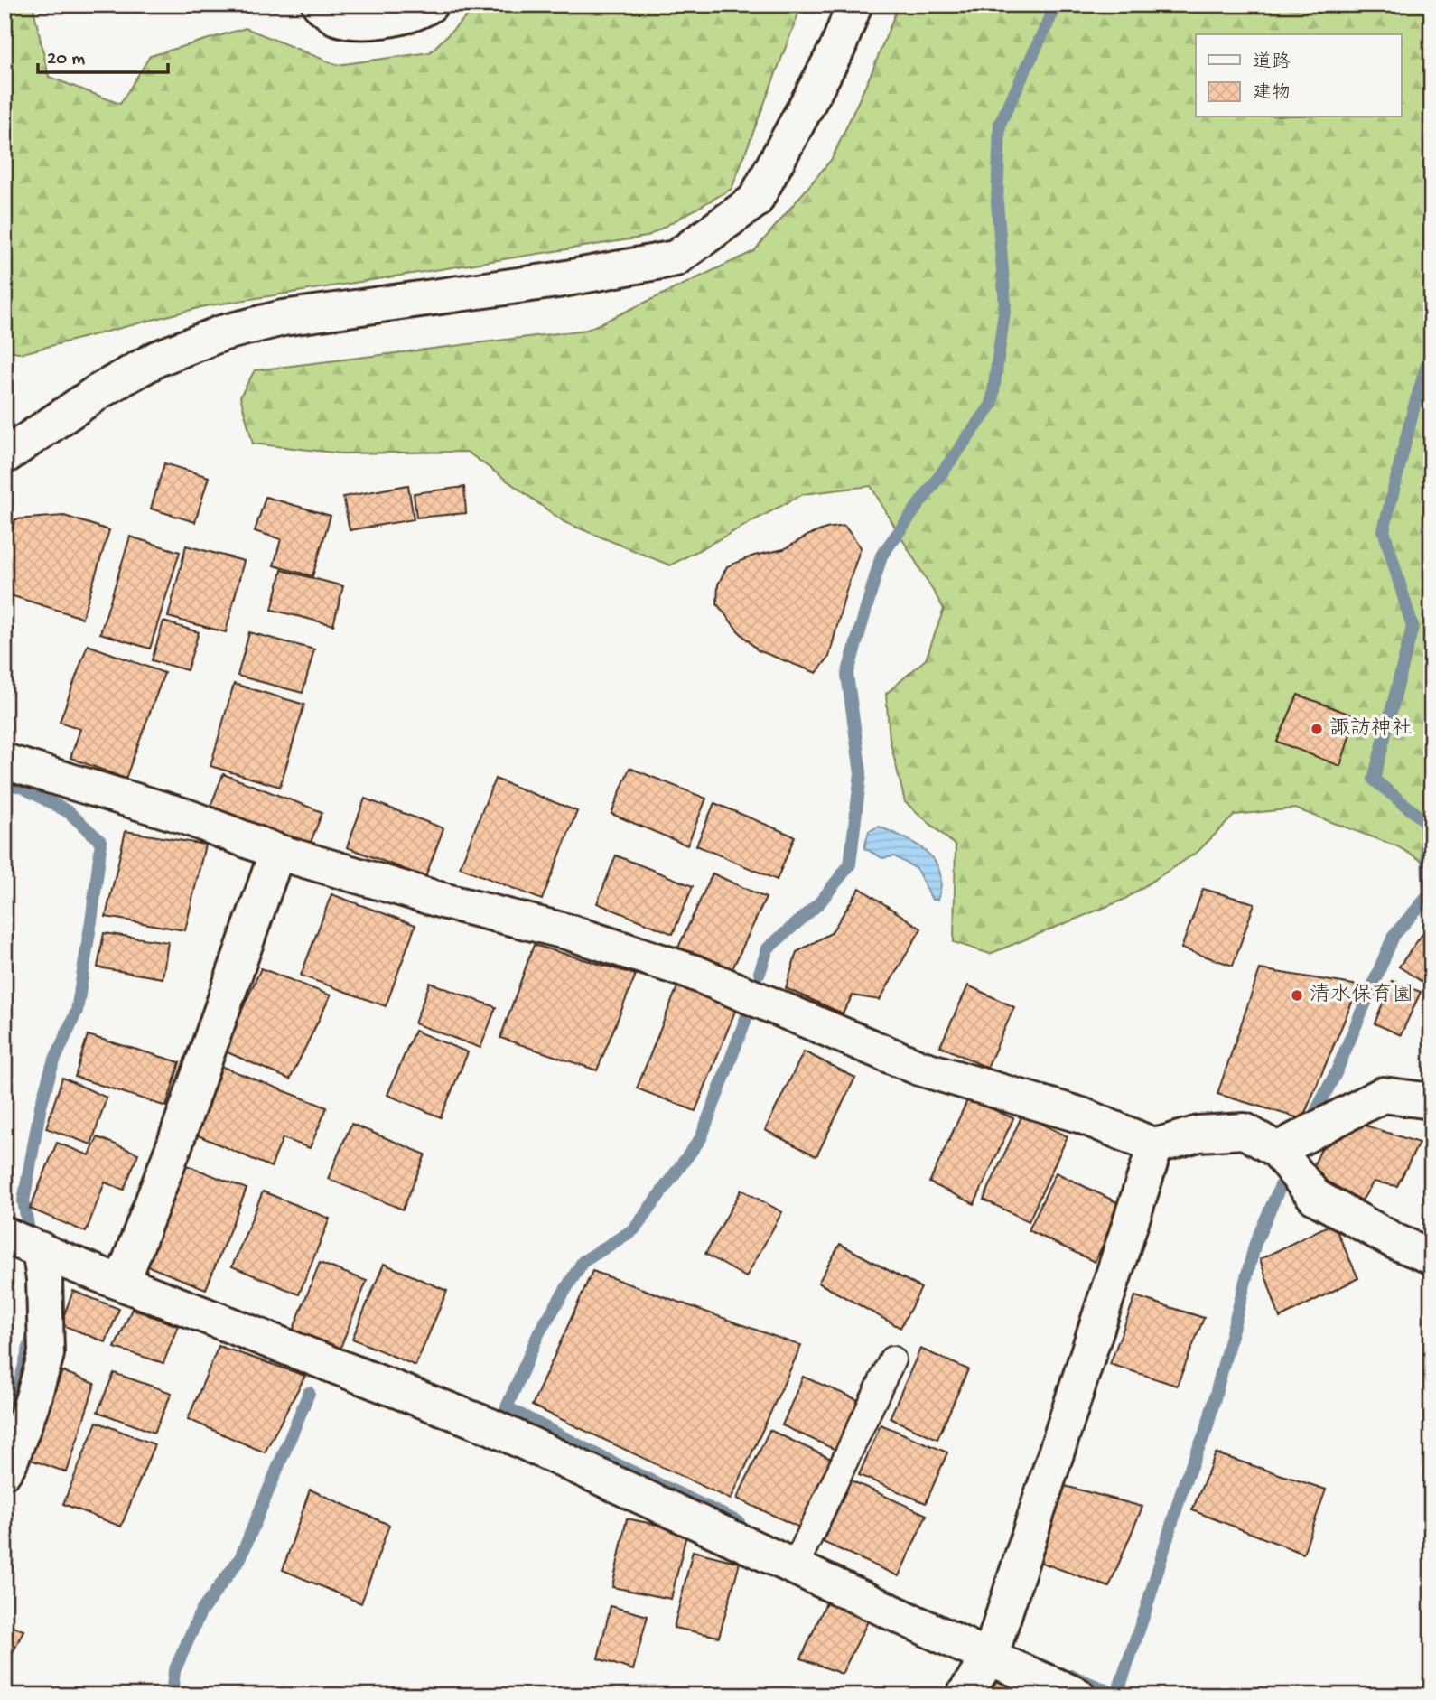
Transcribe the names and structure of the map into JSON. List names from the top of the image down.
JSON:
{
  "places": ["諏訪神社", "清水保育園"],
  "legend": ["道路", "建物"],
  "scale_bar": "20 m"
}
